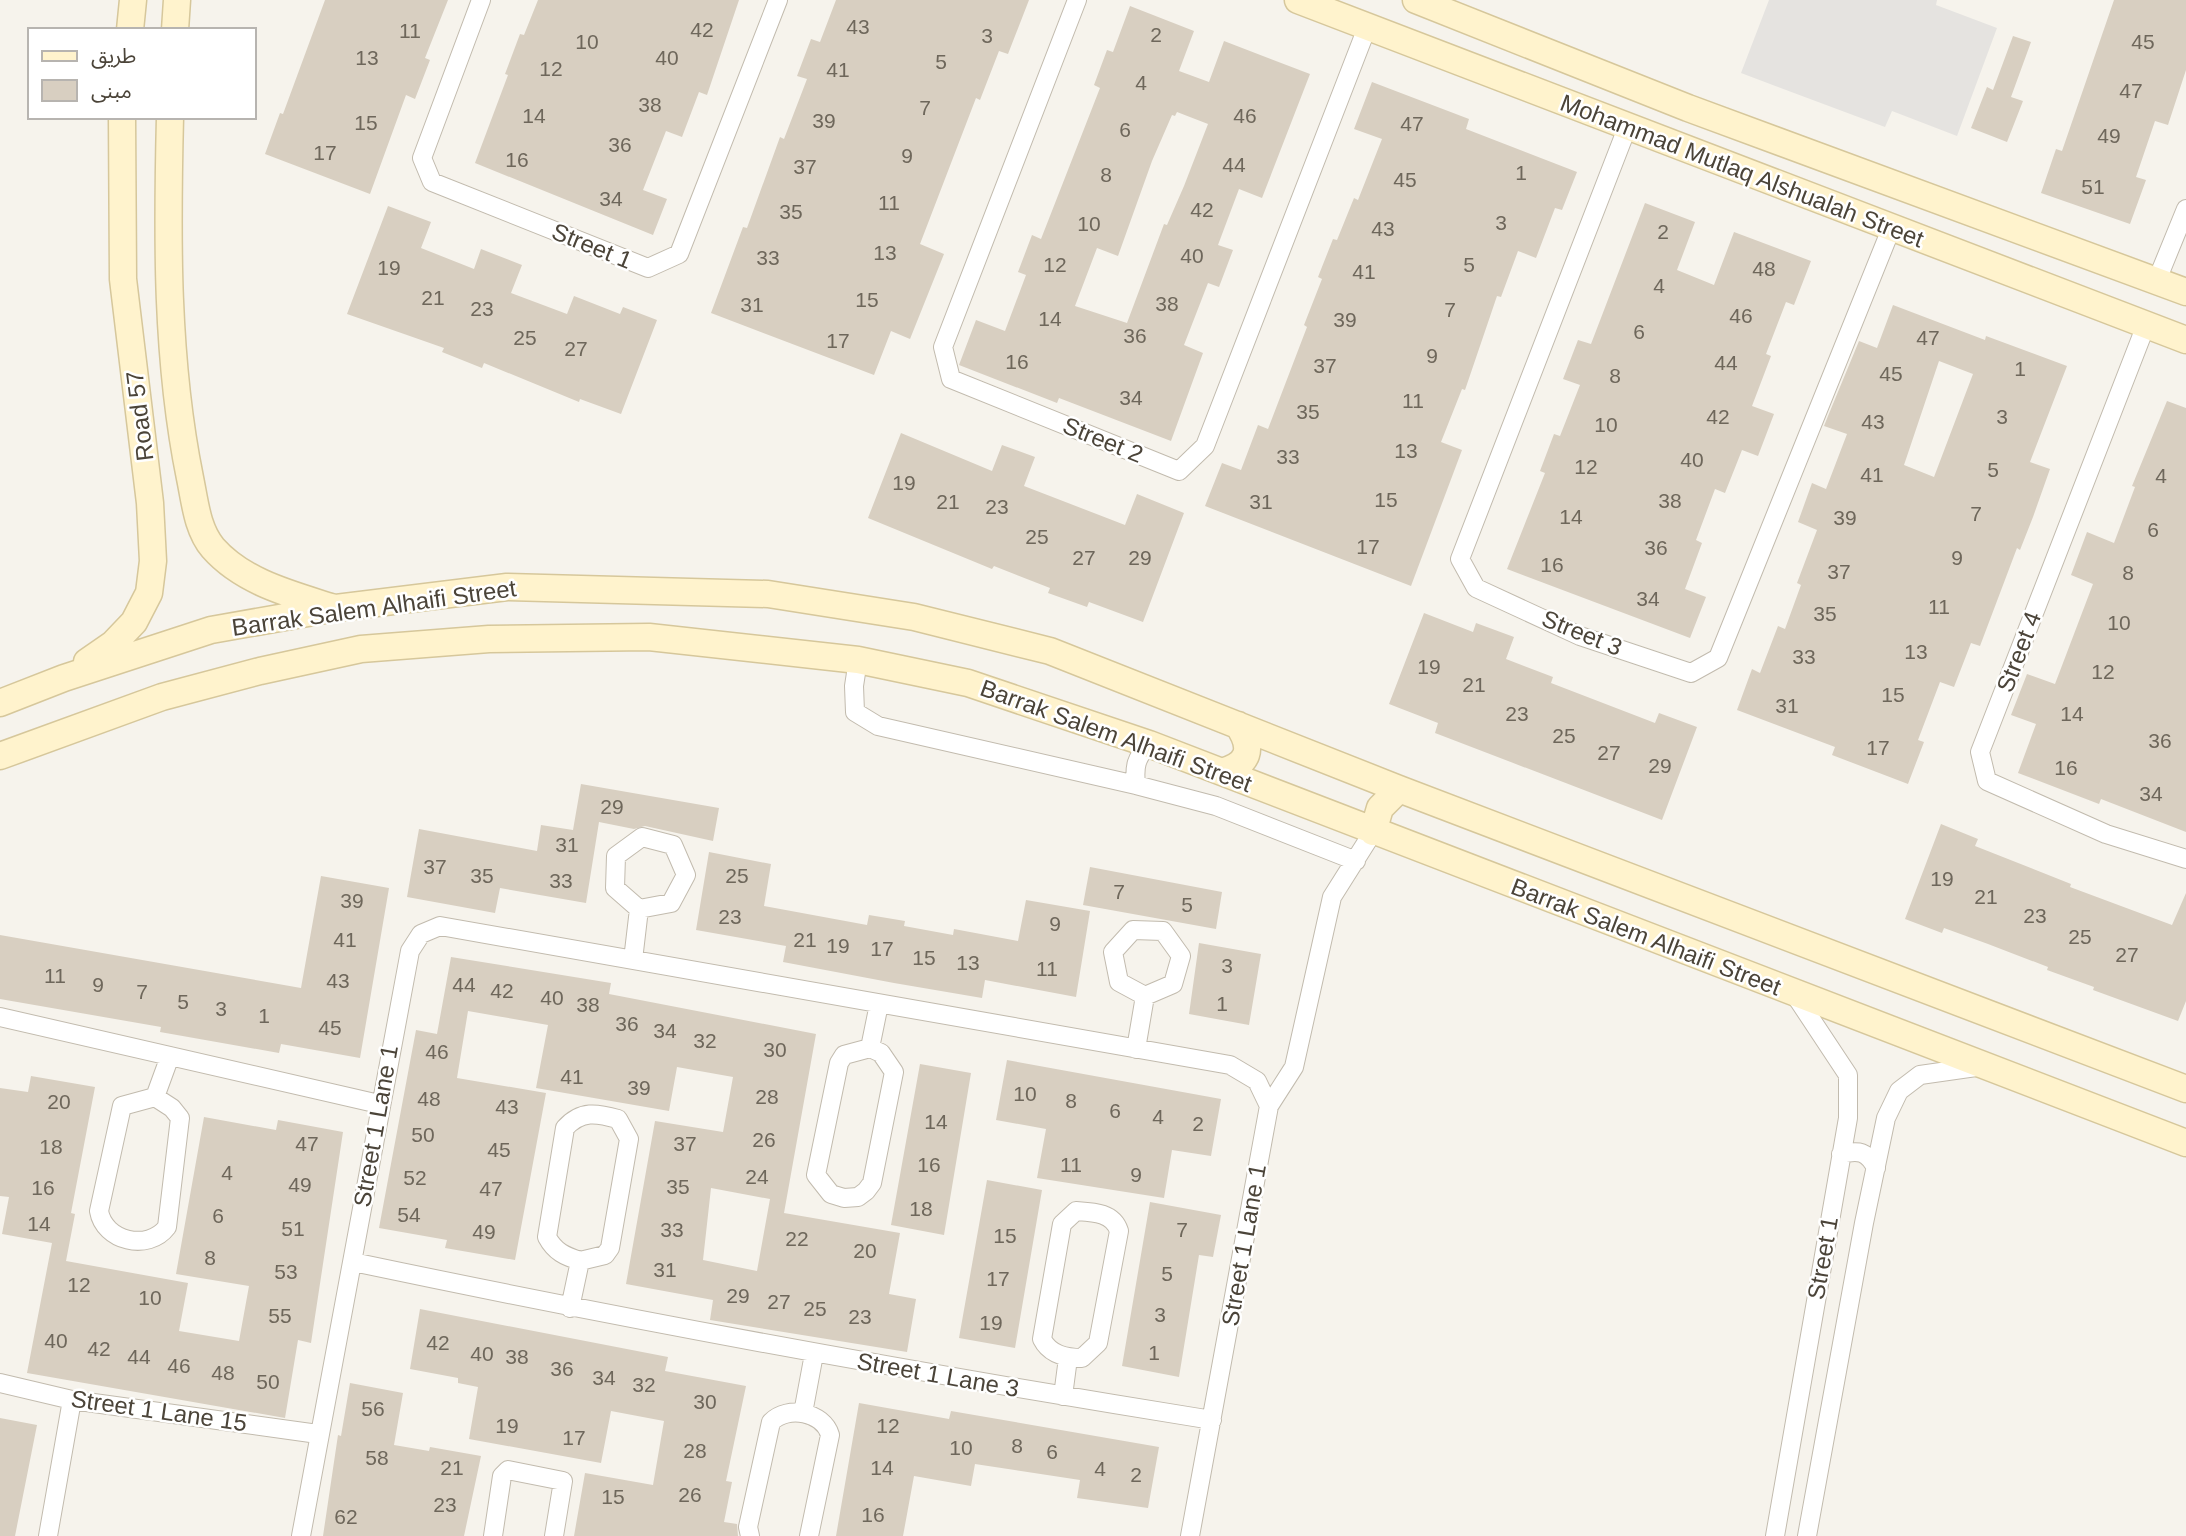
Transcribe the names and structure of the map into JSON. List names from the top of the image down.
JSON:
{
  "streets": {
    "main road": ["Mohammad Mutlaq Alshualah Street", "Road 57", "Barrak Salem Alhaifi Street"],
    "street": [
      "Street 1",
      "Street 2",
      "Street 3",
      "Street 4",
      "Street 1 Lane 1",
      "Street 1 Lane 3",
      "Street 1 Lane 15"
    ]
  },
  "crossings": [
    ["Mohammad Mutlaq Alshualah Street", "Street 2"],
    ["Mohammad Mutlaq Alshualah Street", "Street 3"],
    ["Mohammad Mutlaq Alshualah Street", "Street 4"],
    ["Street 1", "Barrak Salem Alhaifi Street"],
    ["Road 57", "Barrak Salem Alhaifi Street"],
    ["Street 1 Lane 1", "Street 1 Lane 3"],
    ["Street 1 Lane 1", "Street 1 Lane 15"]
  ],
  "house_numbers": [
    "43",
    "42",
    "11",
    "2",
    "3",
    "10",
    "45",
    "13",
    "40",
    "5",
    "12",
    "41",
    "4",
    "47",
    "38",
    "7",
    "14",
    "46",
    "39",
    "15",
    "47",
    "6",
    "49",
    "36",
    "17",
    "9",
    "16",
    "44",
    "37",
    "1",
    "8",
    "45",
    "51",
    "34",
    "11",
    "42",
    "35",
    "3",
    "10",
    "43",
    "2",
    "13",
    "40",
    "33",
    "12",
    "5",
    "19",
    "48",
    "41",
    "4",
    "21",
    "15",
    "38",
    "31",
    "23",
    "7",
    "46",
    "14",
    "39",
    "6",
    "36",
    "25",
    "47",
    "17",
    "27",
    "9",
    "16",
    "44",
    "37",
    "1",
    "45",
    "8",
    "34",
    "11",
    "35",
    "42",
    "3",
    "43",
    "10",
    "13",
    "33",
    "40",
    "12",
    "5",
    "41",
    "4",
    "19",
    "15",
    "38",
    "21",
    "31",
    "23",
    "7",
    "14",
    "39",
    "6",
    "25",
    "17",
    "36",
    "27",
    "29",
    "9",
    "16",
    "37",
    "8",
    "34",
    "11",
    "35",
    "10",
    "13",
    "33",
    "19",
    "12",
    "21",
    "15",
    "31",
    "23",
    "14",
    "25",
    "36",
    "17",
    "27",
    "29",
    "16",
    "34",
    "29",
    "31",
    "37",
    "35",
    "25",
    "19",
    "33",
    "7",
    "21",
    "39",
    "5",
    "23",
    "23",
    "9",
    "25",
    "41",
    "21",
    "19",
    "17",
    "27",
    "15",
    "13",
    "3",
    "11",
    "11",
    "43",
    "9",
    "44",
    "42",
    "7",
    "40",
    "5",
    "1",
    "38",
    "3",
    "1",
    "36",
    "45",
    "34",
    "32",
    "30",
    "46",
    "41",
    "39",
    "10",
    "28",
    "48",
    "8",
    "20",
    "43",
    "6",
    "4",
    "14",
    "2",
    "50",
    "26",
    "47",
    "37",
    "18",
    "45",
    "16",
    "11",
    "4",
    "9",
    "24",
    "52",
    "49",
    "35",
    "16",
    "47",
    "18",
    "54",
    "6",
    "14",
    "51",
    "33",
    "7",
    "49",
    "15",
    "22",
    "20",
    "8",
    "31",
    "53",
    "5",
    "17",
    "12",
    "29",
    "10",
    "27",
    "25",
    "3",
    "55",
    "23",
    "19",
    "40",
    "42",
    "42",
    "1",
    "40",
    "44",
    "38",
    "46",
    "36",
    "48",
    "34",
    "50",
    "32",
    "30",
    "56",
    "19",
    "12",
    "17",
    "8",
    "10",
    "28",
    "6",
    "58",
    "21",
    "14",
    "4",
    "2",
    "26",
    "15",
    "23",
    "16",
    "62"
  ],
  "legend": ["طريق", "مبنى"]
}
